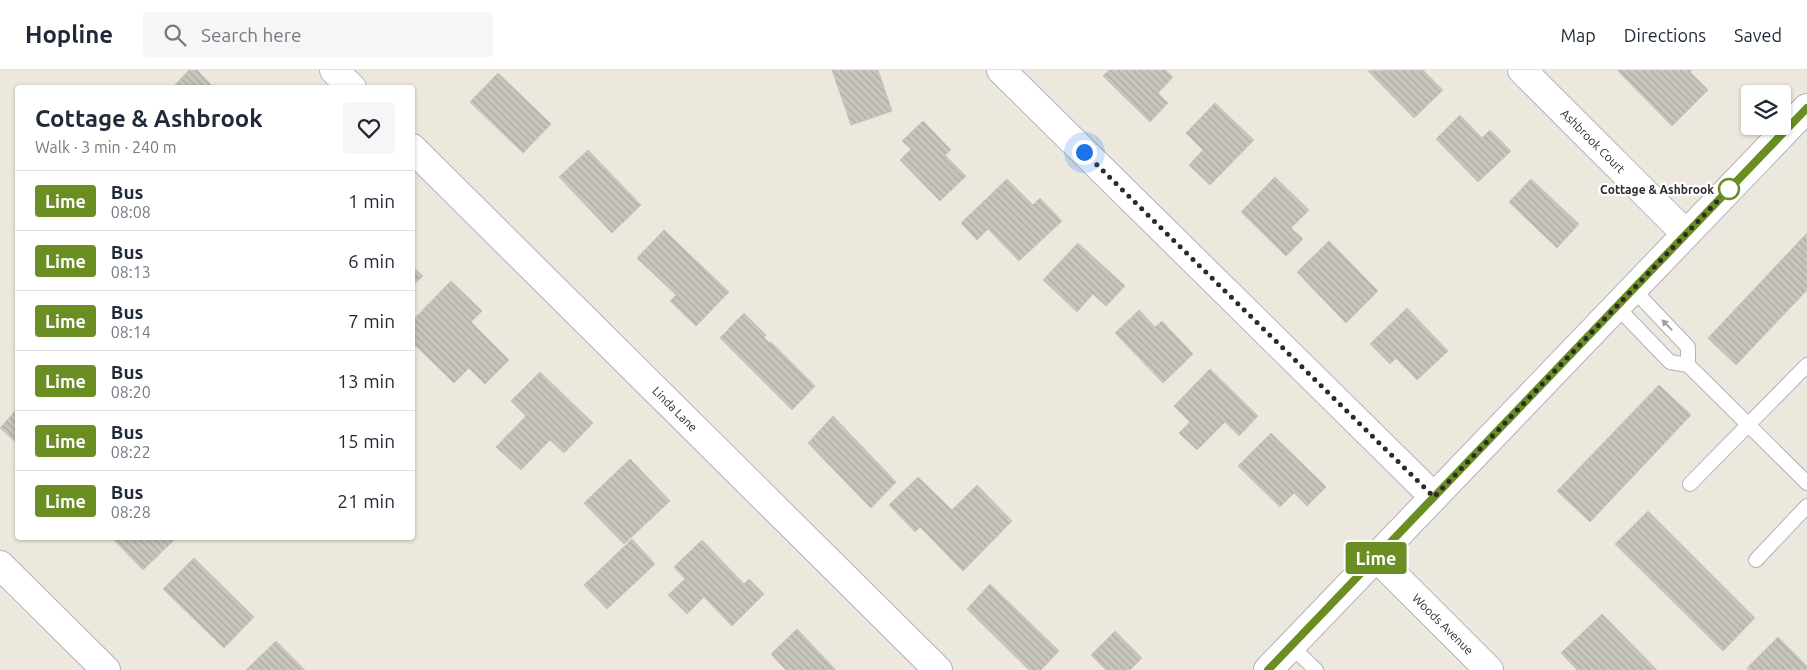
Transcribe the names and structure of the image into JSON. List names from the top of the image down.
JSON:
{
  "streets": {
    "street": ["Ashbrook Court", "Linda Lane", "Woods Avenue"]
  },
  "places": ["Cottage & Ashbrook"],
  "lines": ["bus line Lime"],
  "page": {
    "header": "Hopline",
    "search": "Search here",
    "nav": ["Map", "Directions", "Saved"],
    "on_map": "Lime",
    "heading": ["Cottage & Ashbrook", "Walk · 3 min · 240 m"],
    "list": [
      {
        "mark": "Lime",
        "name": "Bus",
        "note": "08:08",
        "value": "1 min"
      },
      {
        "mark": "Lime",
        "name": "Bus",
        "note": "08:13",
        "value": "6 min"
      },
      {
        "mark": "Lime",
        "name": "Bus",
        "note": "08:14",
        "value": "7 min"
      },
      {
        "mark": "Lime",
        "name": "Bus",
        "note": "08:20",
        "value": "13 min"
      },
      {
        "mark": "Lime",
        "name": "Bus",
        "note": "08:22",
        "value": "15 min"
      },
      {
        "mark": "Lime",
        "name": "Bus",
        "note": "08:28",
        "value": "21 min"
      }
    ]
  }
}
